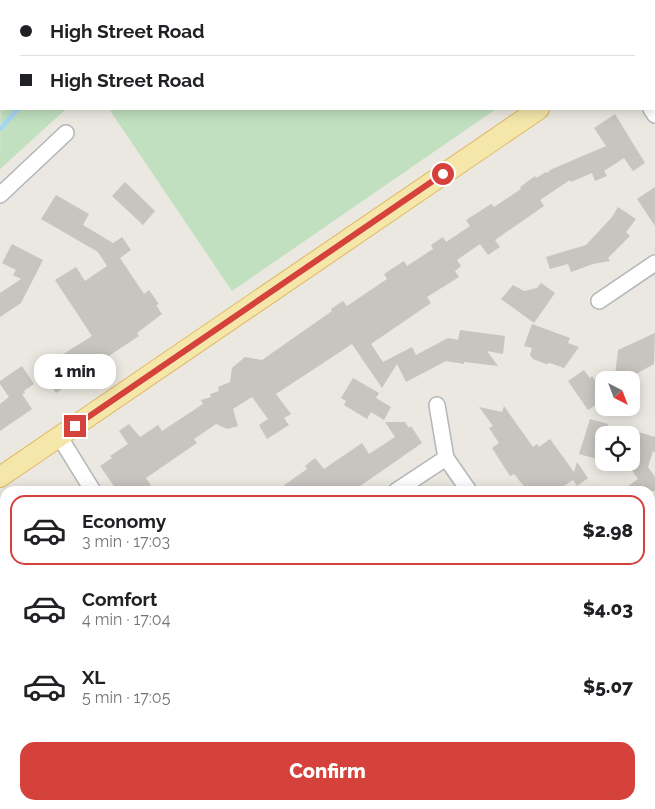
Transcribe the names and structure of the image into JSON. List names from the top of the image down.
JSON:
{
  "north": "bottom right",
  "page": {
    "banner": ["High Street Road", "High Street Road"],
    "bubble": "1 min",
    "list": [
      {
        "name": "Economy",
        "note": "3 min · 17:03",
        "value": "$2.98"
      },
      {
        "name": "Comfort",
        "note": "4 min · 17:04",
        "value": "$4.03"
      },
      {
        "name": "XL",
        "note": "5 min · 17:05",
        "value": "$5.07"
      }
    ],
    "buttons": "Confirm"
  }
}
